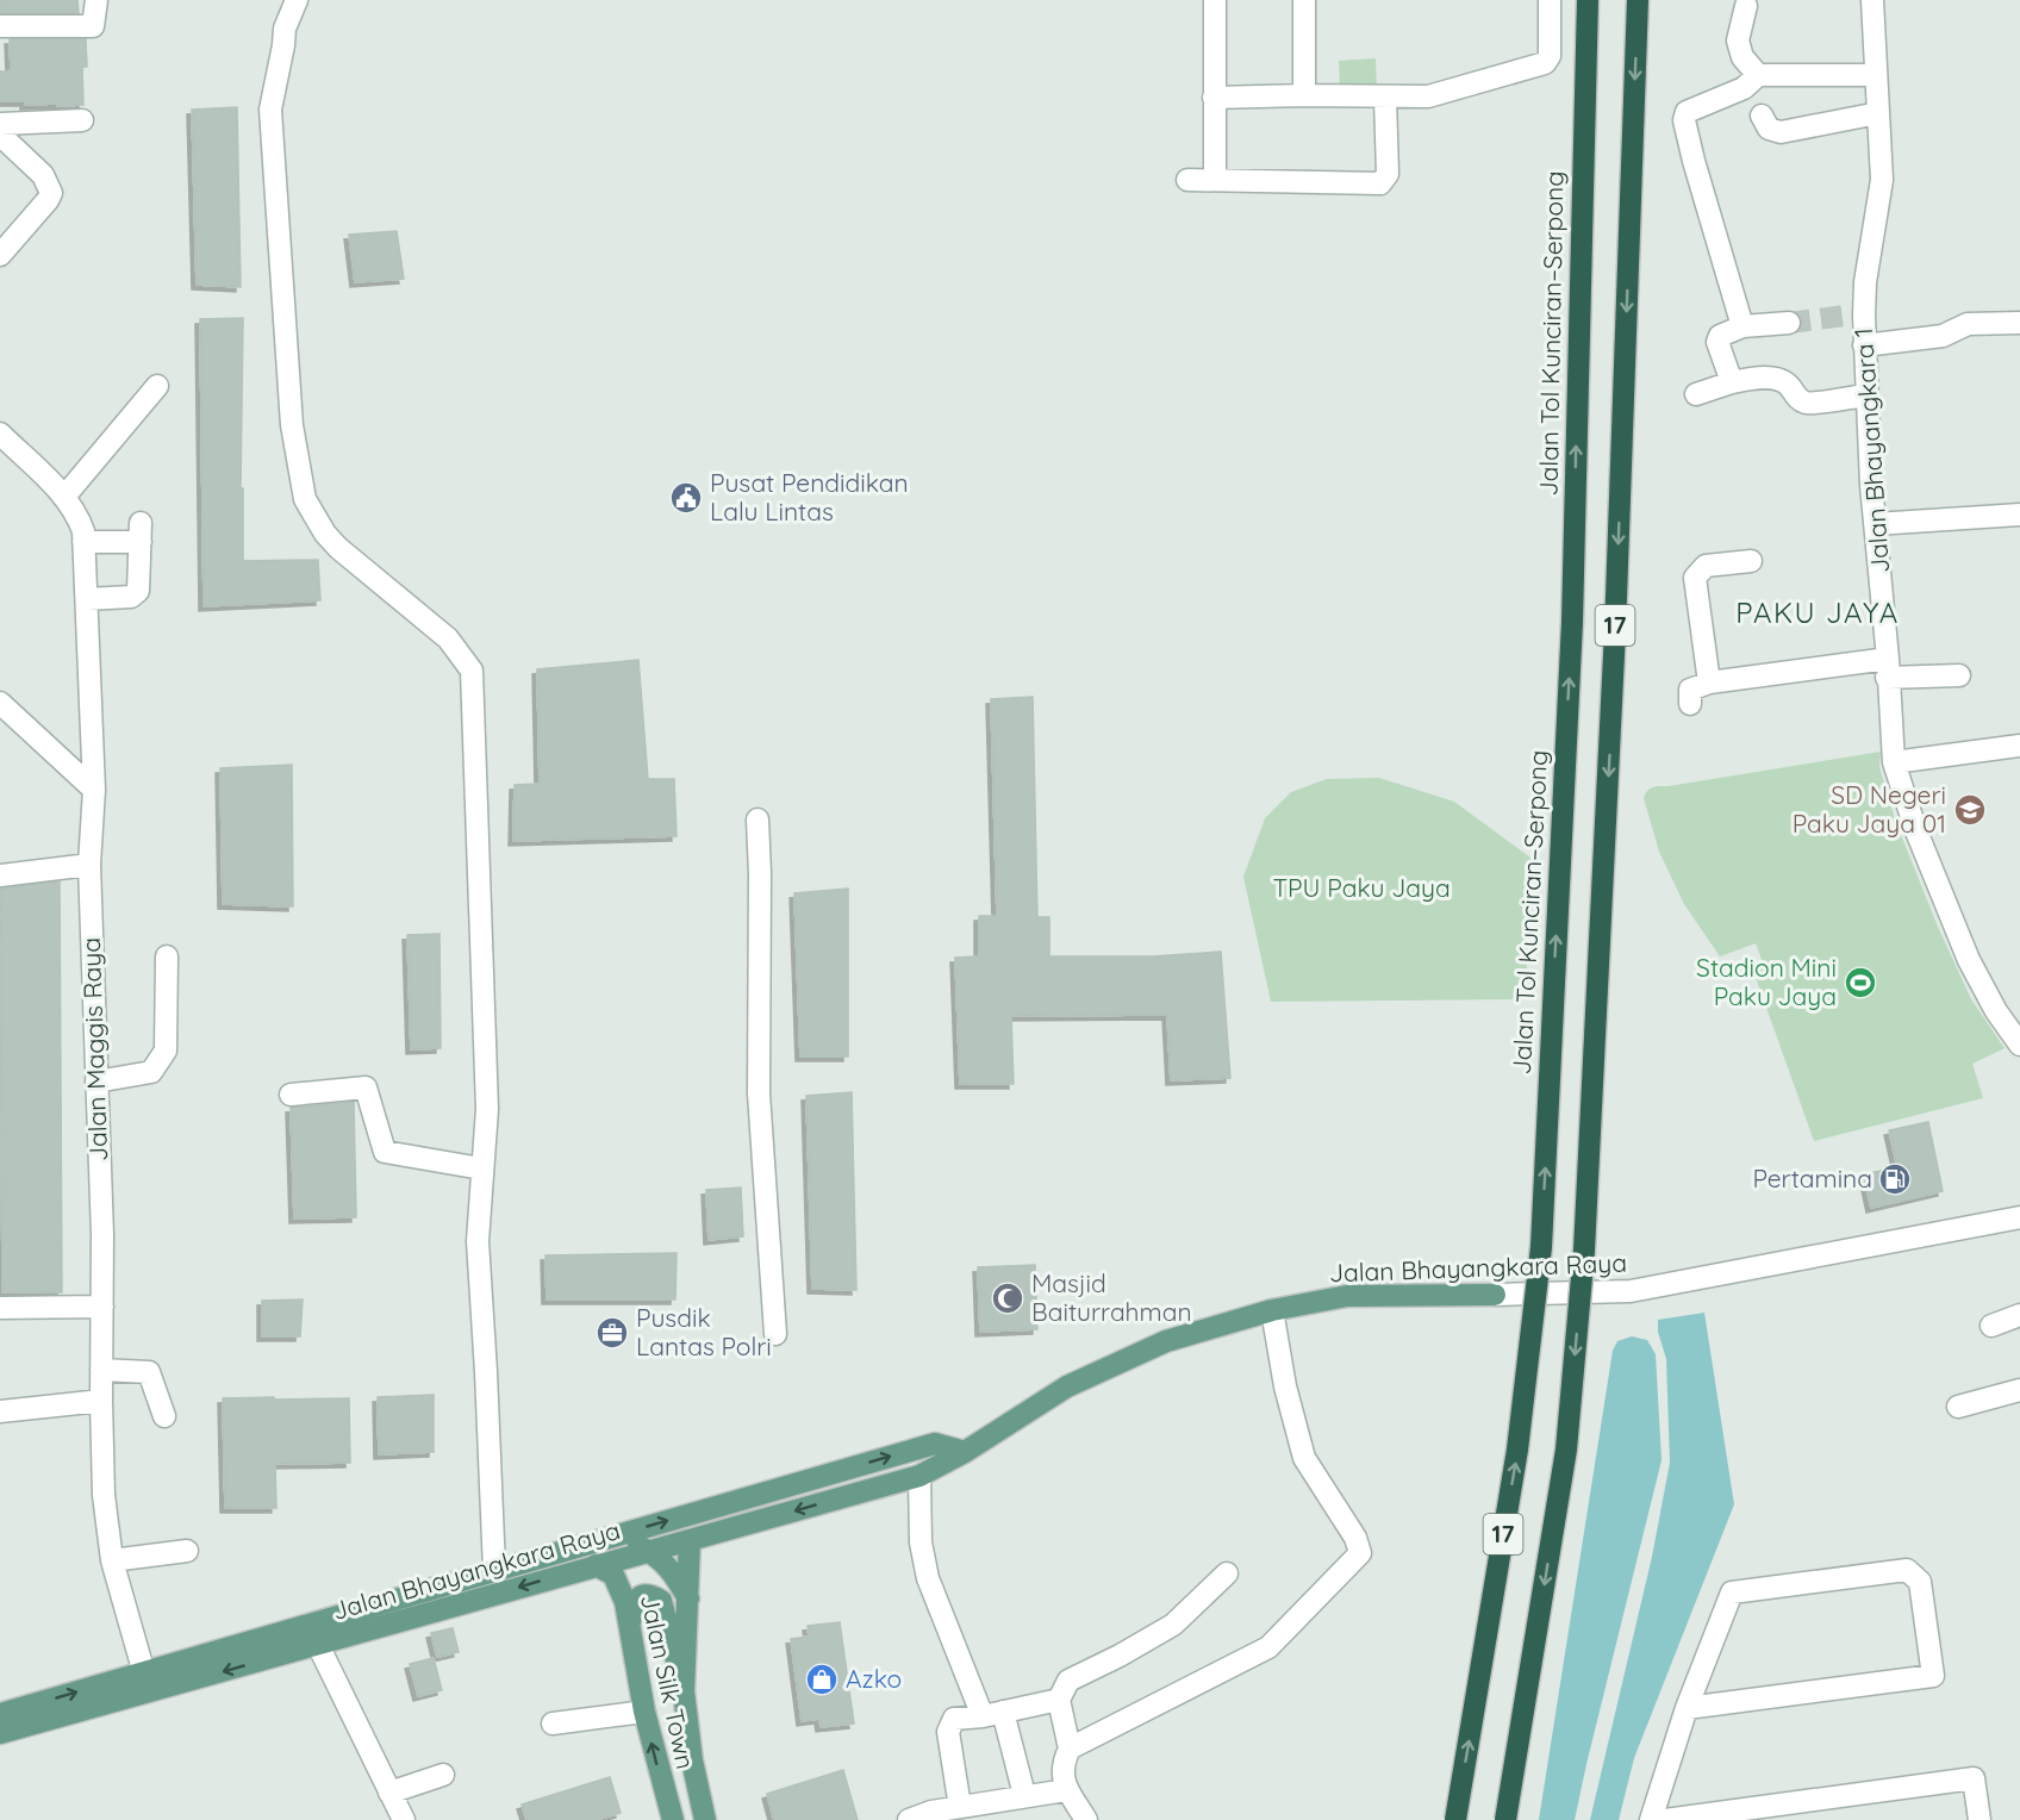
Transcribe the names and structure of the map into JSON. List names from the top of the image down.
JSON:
{
  "streets": {
    "highway": ["Jalan Tol Kunciran–Serpong", "17"],
    "main road": ["Jalan Bhayangkara Raya", "Jalan Silk Town"],
    "street": ["Jalan Bhayangkara 1", "Jalan Maggis Raya"]
  },
  "crossings": [
    ["Jalan Maggis Raya", "Jalan Bhayangkara Raya"],
    ["Jalan Bhayangkara Raya", "Jalan Silk Town"]
  ],
  "districts": ["PAKU JAYA"],
  "parks": ["TPU Paku Jaya"],
  "places": {
    "public building": ["Pusat Pendidikan Lalu Lintas"],
    "school or university": ["SD Negeri Paku Jaya 01"],
    "sports": ["Stadion Mini Paku Jaya"],
    "fuel station": ["Pertamina"],
    "mosque": ["Masjid Baiturrahman"],
    "office": ["Pusdik Lantas Polri"],
    "shop": ["Azko"]
  }
}
